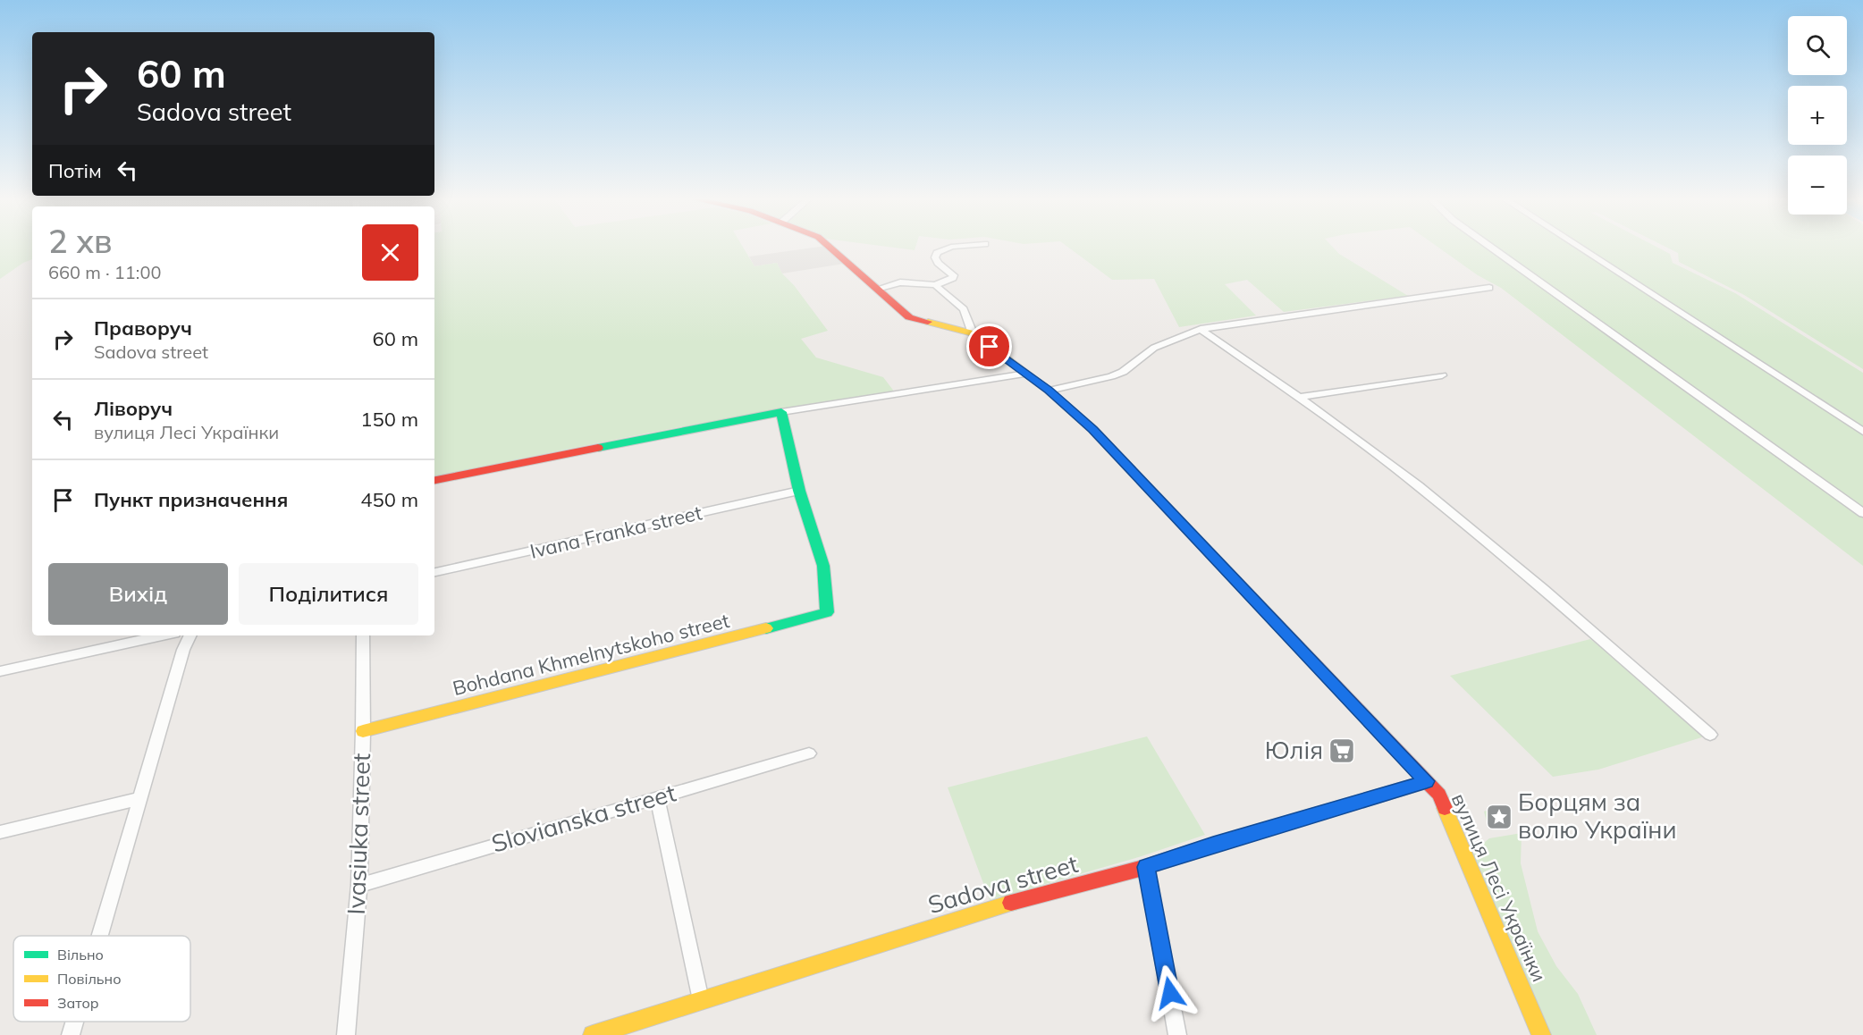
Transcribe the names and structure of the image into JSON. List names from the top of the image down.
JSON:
{
  "streets": {
    "street": [
      "Ivana Franka street",
      "Bohdana Khmelnytskoho street",
      "Slovianska street",
      "Ivasiuka street",
      "Sadova street",
      "вулиця Лесі Українки"
    ]
  },
  "crossings": [
    ["Ivana Franka street", "Bohdana Khmelnytskoho street"],
    ["Bohdana Khmelnytskoho street", "Ivasiuka street"],
    ["Slovianska street", "Ivasiuka street"],
    ["Sadova street", "вулиця Лесі Українки"]
  ],
  "places": {
    "supermarket": ["Юлія"],
    "place": ["Борцям за волю України"]
  },
  "legend": ["Вільно", "Повільно", "Затор"],
  "page": {
    "map_buttons": ["+", "−"],
    "turn": ["60 m", "Sadova street"],
    "then": "Потім",
    "heading": ["2 хв", "660 m · 11:00"],
    "list": [
      {
        "name": "Праворуч",
        "note": "Sadova street",
        "value": "60 m"
      },
      {
        "name": "Ліворуч",
        "note": "вулиця Лесі Українки",
        "value": "150 m"
      },
      {
        "name": "Пункт призначення",
        "value": "450 m"
      }
    ],
    "buttons": ["Вихід", "Поділитися"]
  }
}
